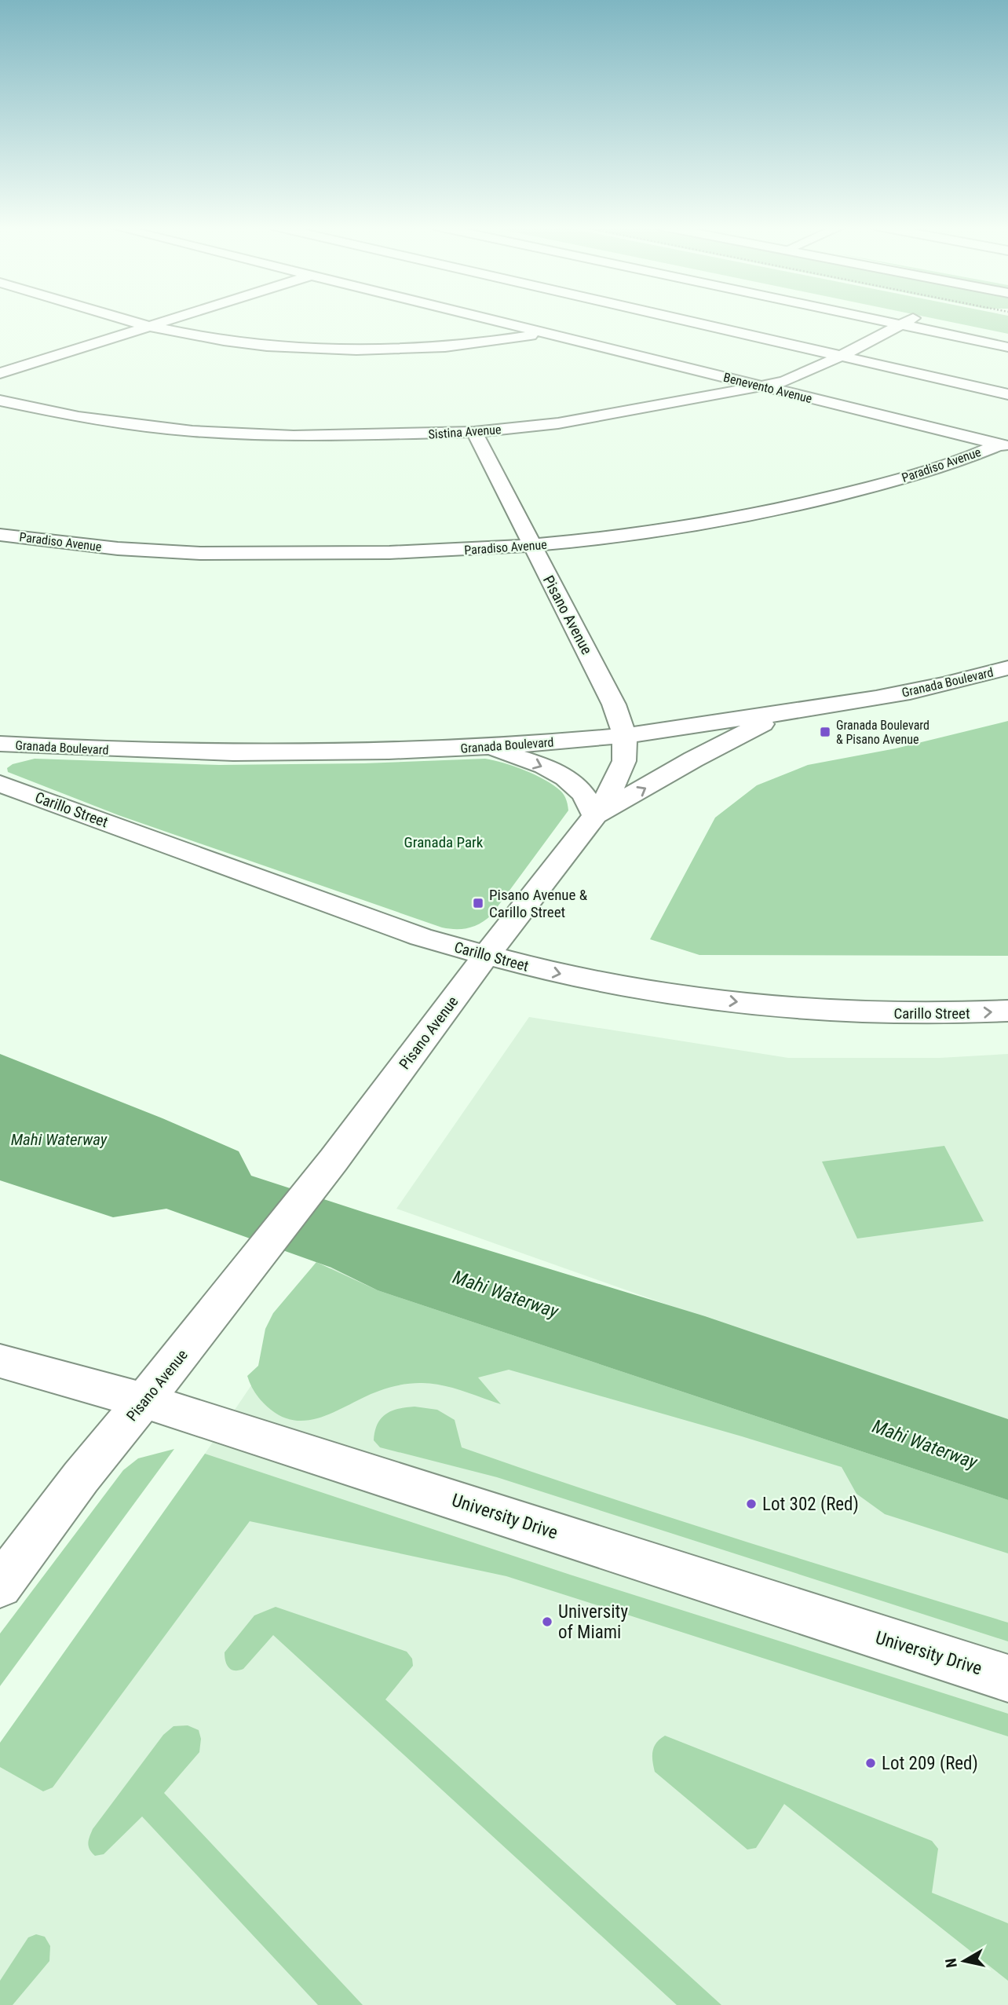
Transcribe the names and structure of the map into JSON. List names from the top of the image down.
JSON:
{
  "streets": {
    "main road": [
      "Benevento Avenue",
      "Sistina Avenue",
      "Paradiso Avenue",
      "Pisano Avenue",
      "Granada Boulevard",
      "Carillo Street",
      "University Drive"
    ]
  },
  "crossings": [
    ["Benevento Avenue", "Sistina Avenue"],
    ["Benevento Avenue", "Paradiso Avenue"],
    ["Sistina Avenue", "Pisano Avenue"],
    ["Paradiso Avenue", "Pisano Avenue"],
    ["Pisano Avenue", "Granada Boulevard"],
    ["Pisano Avenue", "Carillo Street"],
    ["Pisano Avenue", "University Drive"]
  ],
  "one_way": ["Carillo Street"],
  "water": ["Mahi Waterway"],
  "parks": ["Granada Park"],
  "places": {
    "transit": ["Granada Boulevard & Pisano Avenue", "Pisano Avenue & Carillo Street"],
    "other": ["Lot 302 (Red)", "University of Miami", "Lot 209 (Red)"]
  },
  "north": "left"
}
